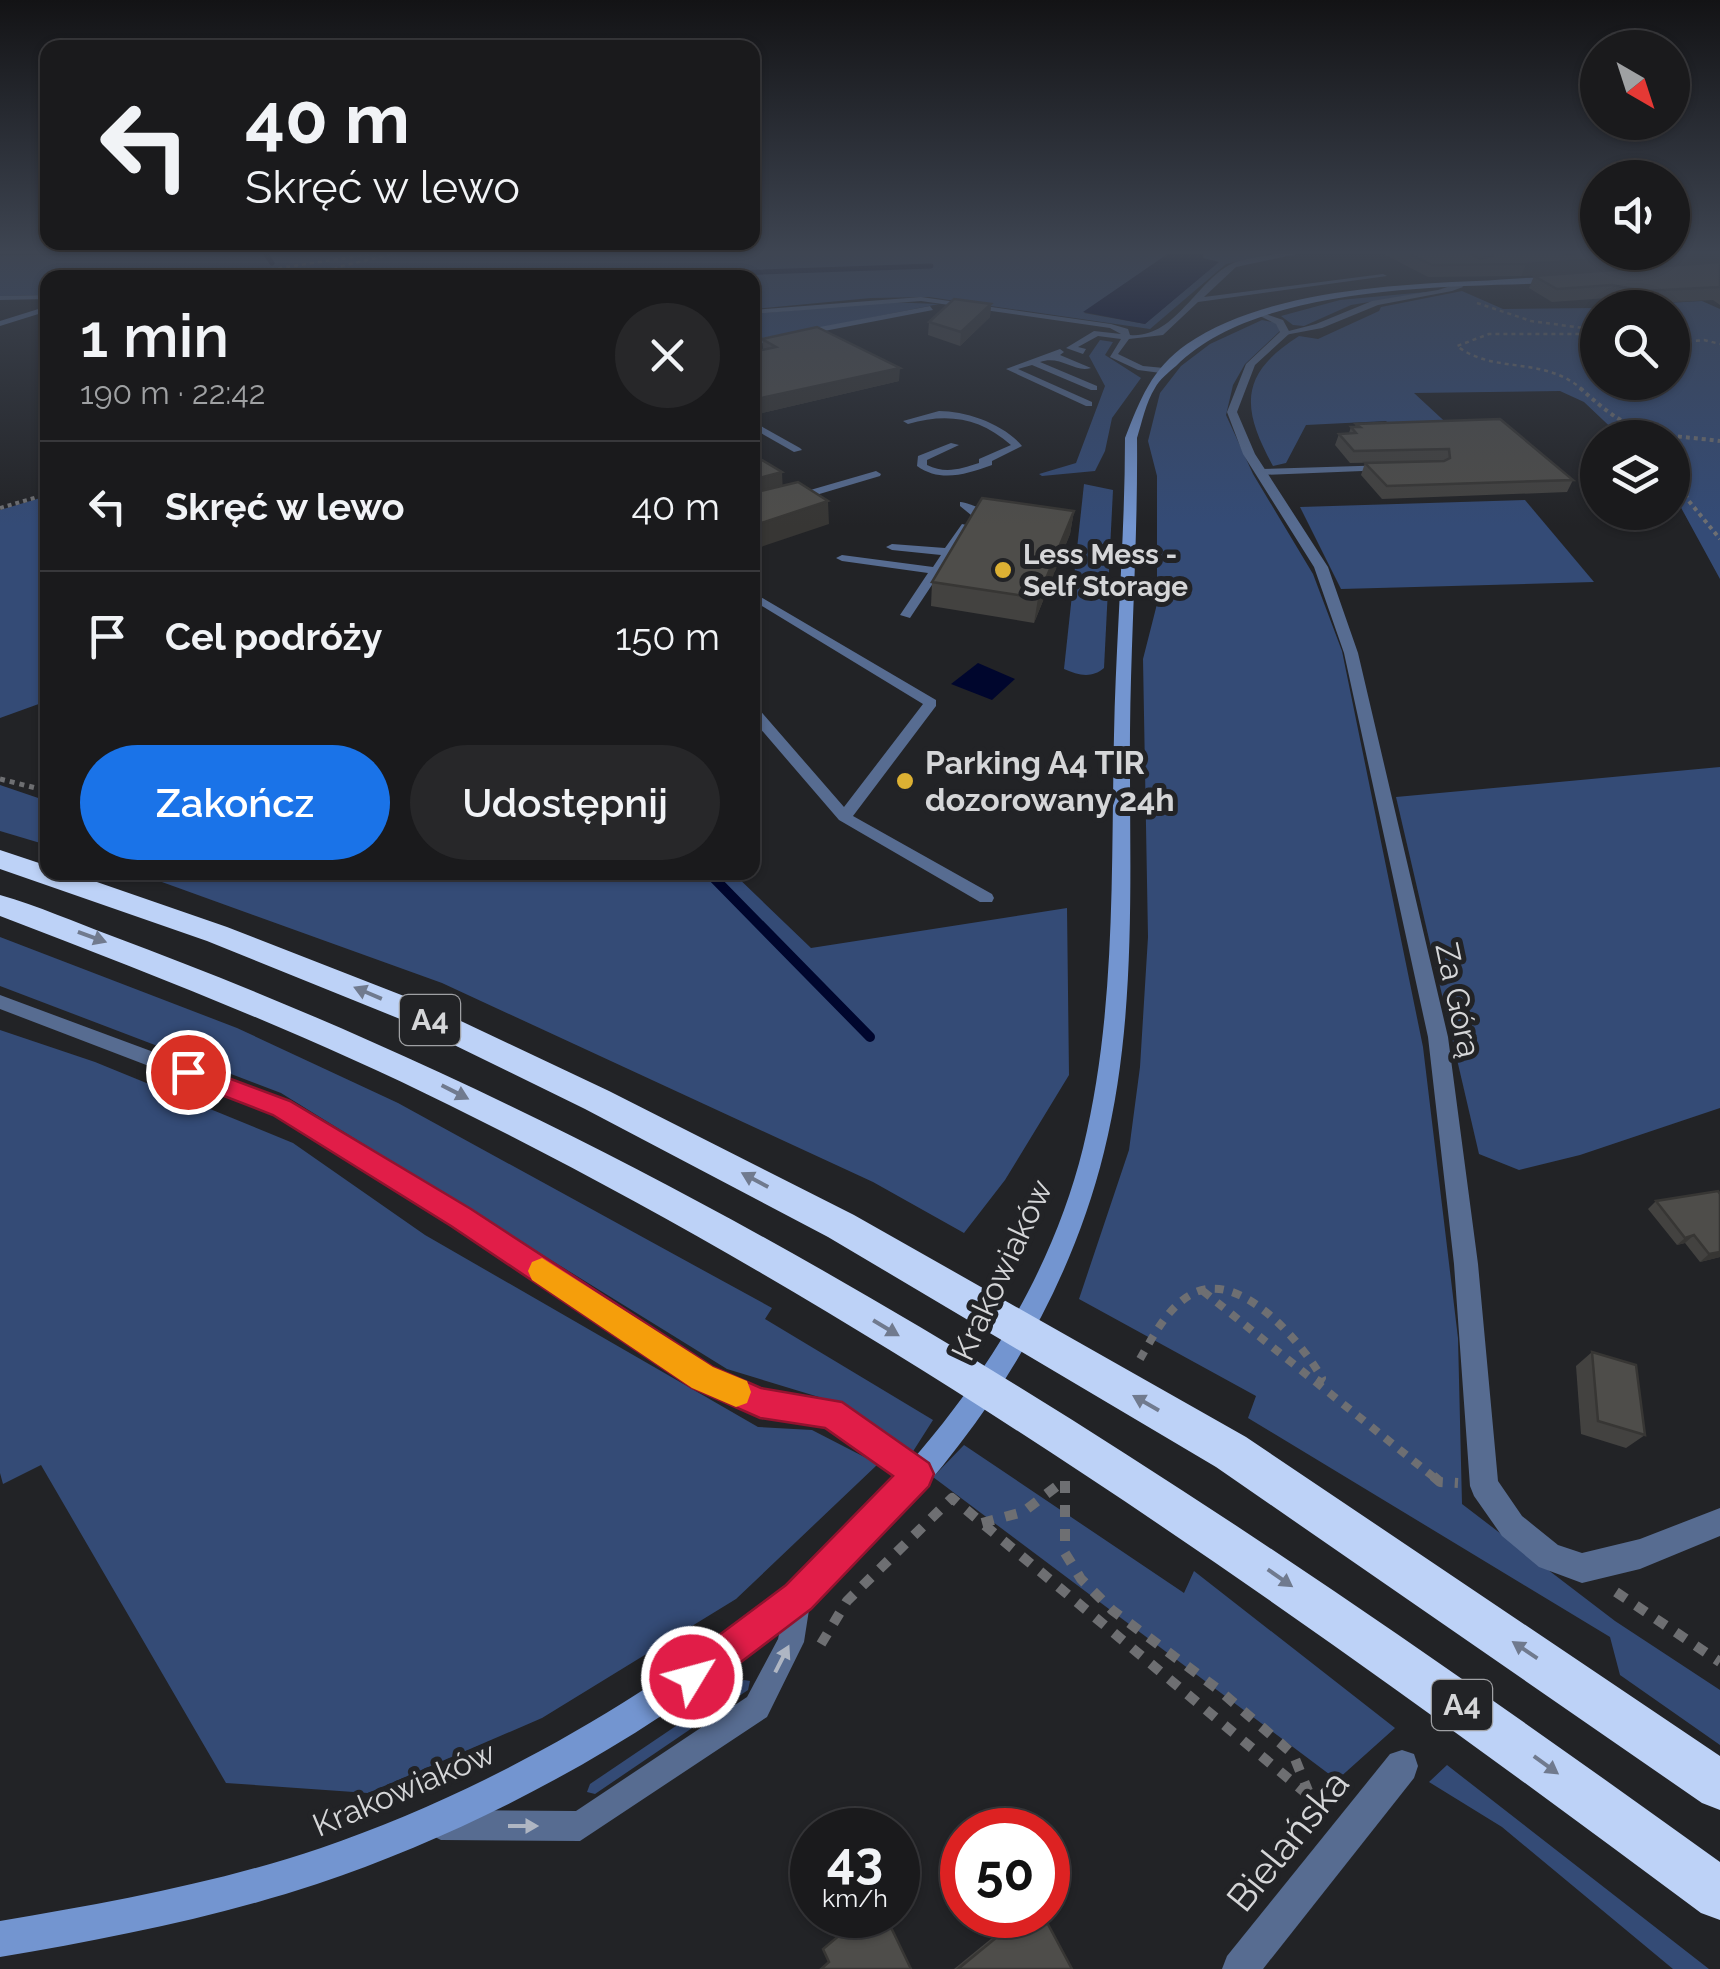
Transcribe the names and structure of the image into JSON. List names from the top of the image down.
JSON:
{
  "streets": {
    "highway": ["A4"],
    "main road": ["Krakowiaków"],
    "street": ["Za Górą", "Bielańska"]
  },
  "places": ["Less Mess - Self Storage", "Parking A4 TIR dozorowany 24h"],
  "north": "bottom right",
  "page": {
    "turn": ["40 m", "Skręć w lewo"],
    "heading": ["1 min", "190 m · 22:42"],
    "list": [
      {
        "name": "Skręć w lewo",
        "value": "40 m"
      },
      {
        "name": "Cel podróży",
        "value": "150 m"
      }
    ],
    "buttons": ["Zakończ", "Udostępnij"],
    "speed": "43 km/h",
    "limit": "50"
  }
}
